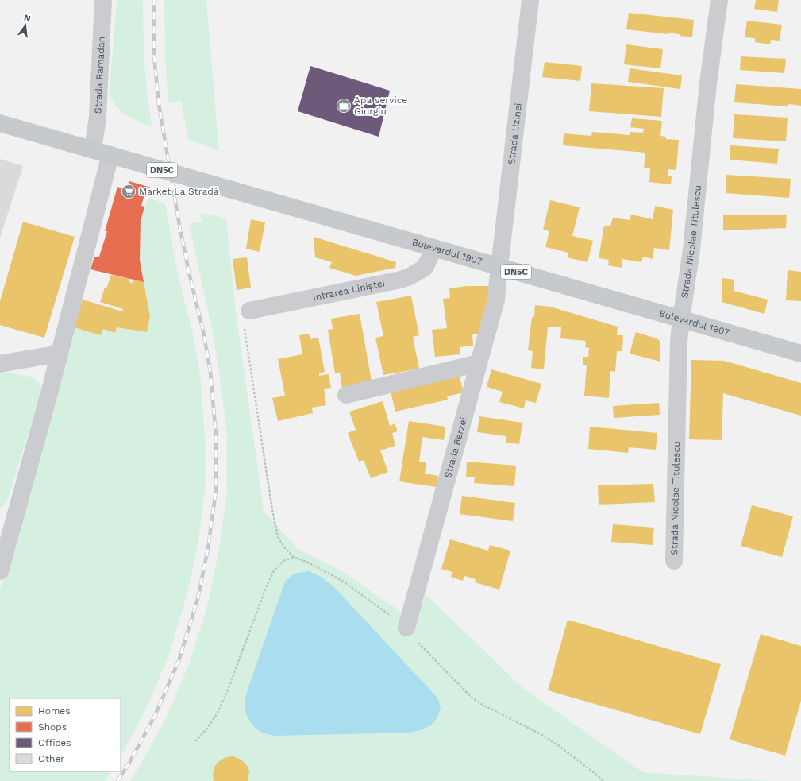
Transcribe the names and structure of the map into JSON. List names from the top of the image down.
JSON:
{
  "streets": {
    "main road": ["DN5C", "Bulevardul 1907"],
    "street": [
      "Strada Ramadan",
      "Strada Uzinei",
      "Strada Nicolae Titulescu",
      "Intrarea Liniștei",
      "Strada Berzei"
    ]
  },
  "crossings": [
    ["Strada Ramadan", "DN5C"],
    ["Strada Ramadan", "Bulevardul 1907"],
    ["Strada Uzinei", "Bulevardul 1907"],
    ["Strada Uzinei", "Strada Berzei"],
    ["DN5C", "Bulevardul 1907"],
    ["Strada Nicolae Titulescu", "Bulevardul 1907"],
    ["Bulevardul 1907", "Intrarea Liniștei"],
    ["Bulevardul 1907", "Strada Berzei"]
  ],
  "places": {
    "office": ["Apa service Giurgiu"],
    "supermarket": ["Market La Stradă"]
  },
  "legend": [
    "Homes",
    "Shops",
    "Offices",
    "Other"
  ],
  "north": "top"
}
